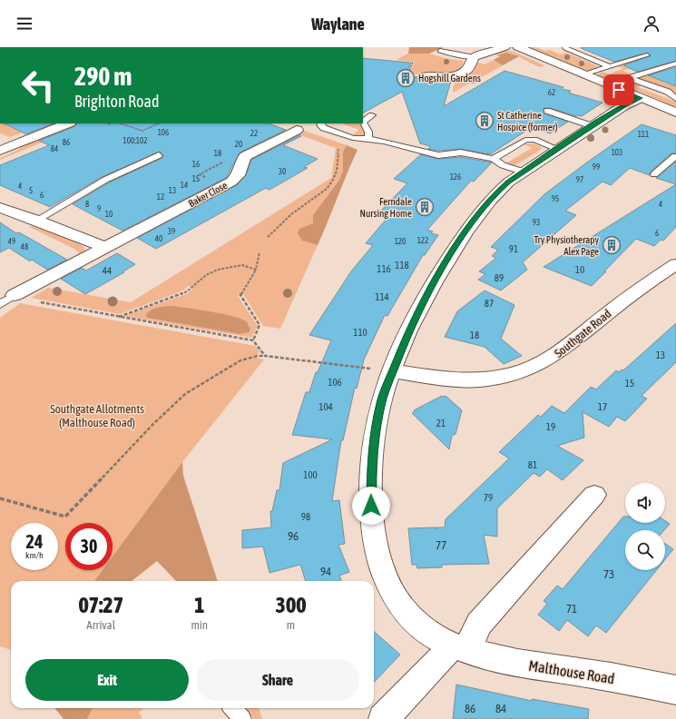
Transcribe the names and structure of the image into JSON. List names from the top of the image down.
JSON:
{
  "streets": {
    "street": ["Baker Close", "Southgate Road", "Malthouse Road"]
  },
  "crossings": [
    ["Southgate Road", "Malthouse Road"]
  ],
  "parks": ["Southgate Allotments (Malthouse Road)"],
  "places": {
    "building": [
      "Hogshill Gardens",
      "St Catherine Hospice (former)",
      "Ferndale Nursing Home",
      "Try Physiotherapy Alex Page"
    ]
  },
  "house_numbers": [
    "62",
    "106",
    "22",
    "111",
    "100;102",
    "86",
    "20",
    "84",
    "103",
    "18",
    "16",
    "99",
    "30",
    "126",
    "15",
    "97",
    "14",
    "4",
    "5",
    "13",
    "6",
    "12",
    "95",
    "8",
    "4",
    "9",
    "10",
    "93",
    "39",
    "6",
    "40",
    "122",
    "49",
    "120",
    "48",
    "91",
    "118",
    "116",
    "10",
    "44",
    "89",
    "114",
    "87",
    "110",
    "18",
    "13",
    "106",
    "15",
    "104",
    "17",
    "21",
    "19",
    "81",
    "100",
    "79",
    "98",
    "96",
    "77",
    "94",
    "73",
    "71",
    "86",
    "84"
  ],
  "page": {
    "header": "Waylane",
    "turn": ["290 m", "Brighton Road"],
    "speed": "24 km/h",
    "limit": "30",
    "eta": [
      "07:27",
      "Arrival",
      "1",
      "min",
      "300",
      "m"
    ],
    "buttons": ["Exit", "Share"]
  }
}
